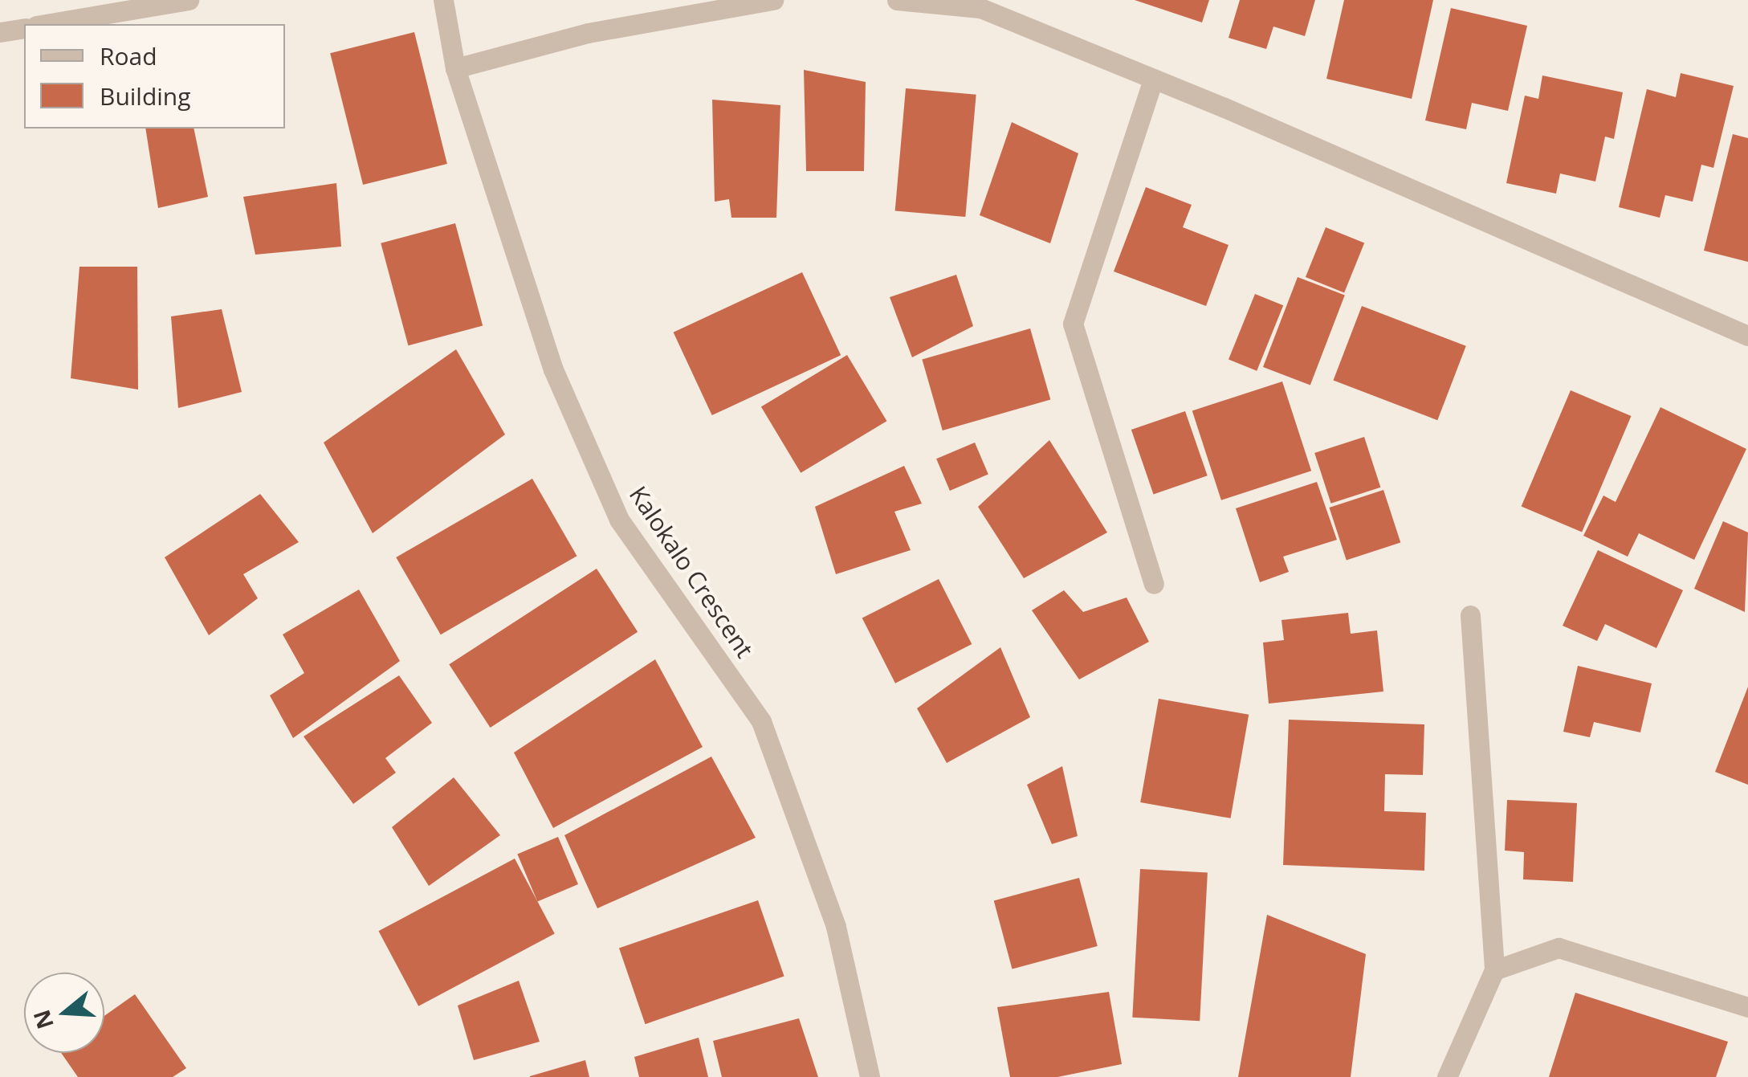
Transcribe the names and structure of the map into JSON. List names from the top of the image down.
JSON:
{
  "streets": {
    "street": ["Kalokalo Crescent"]
  },
  "legend": ["Road", "Building"],
  "north": "left"
}
